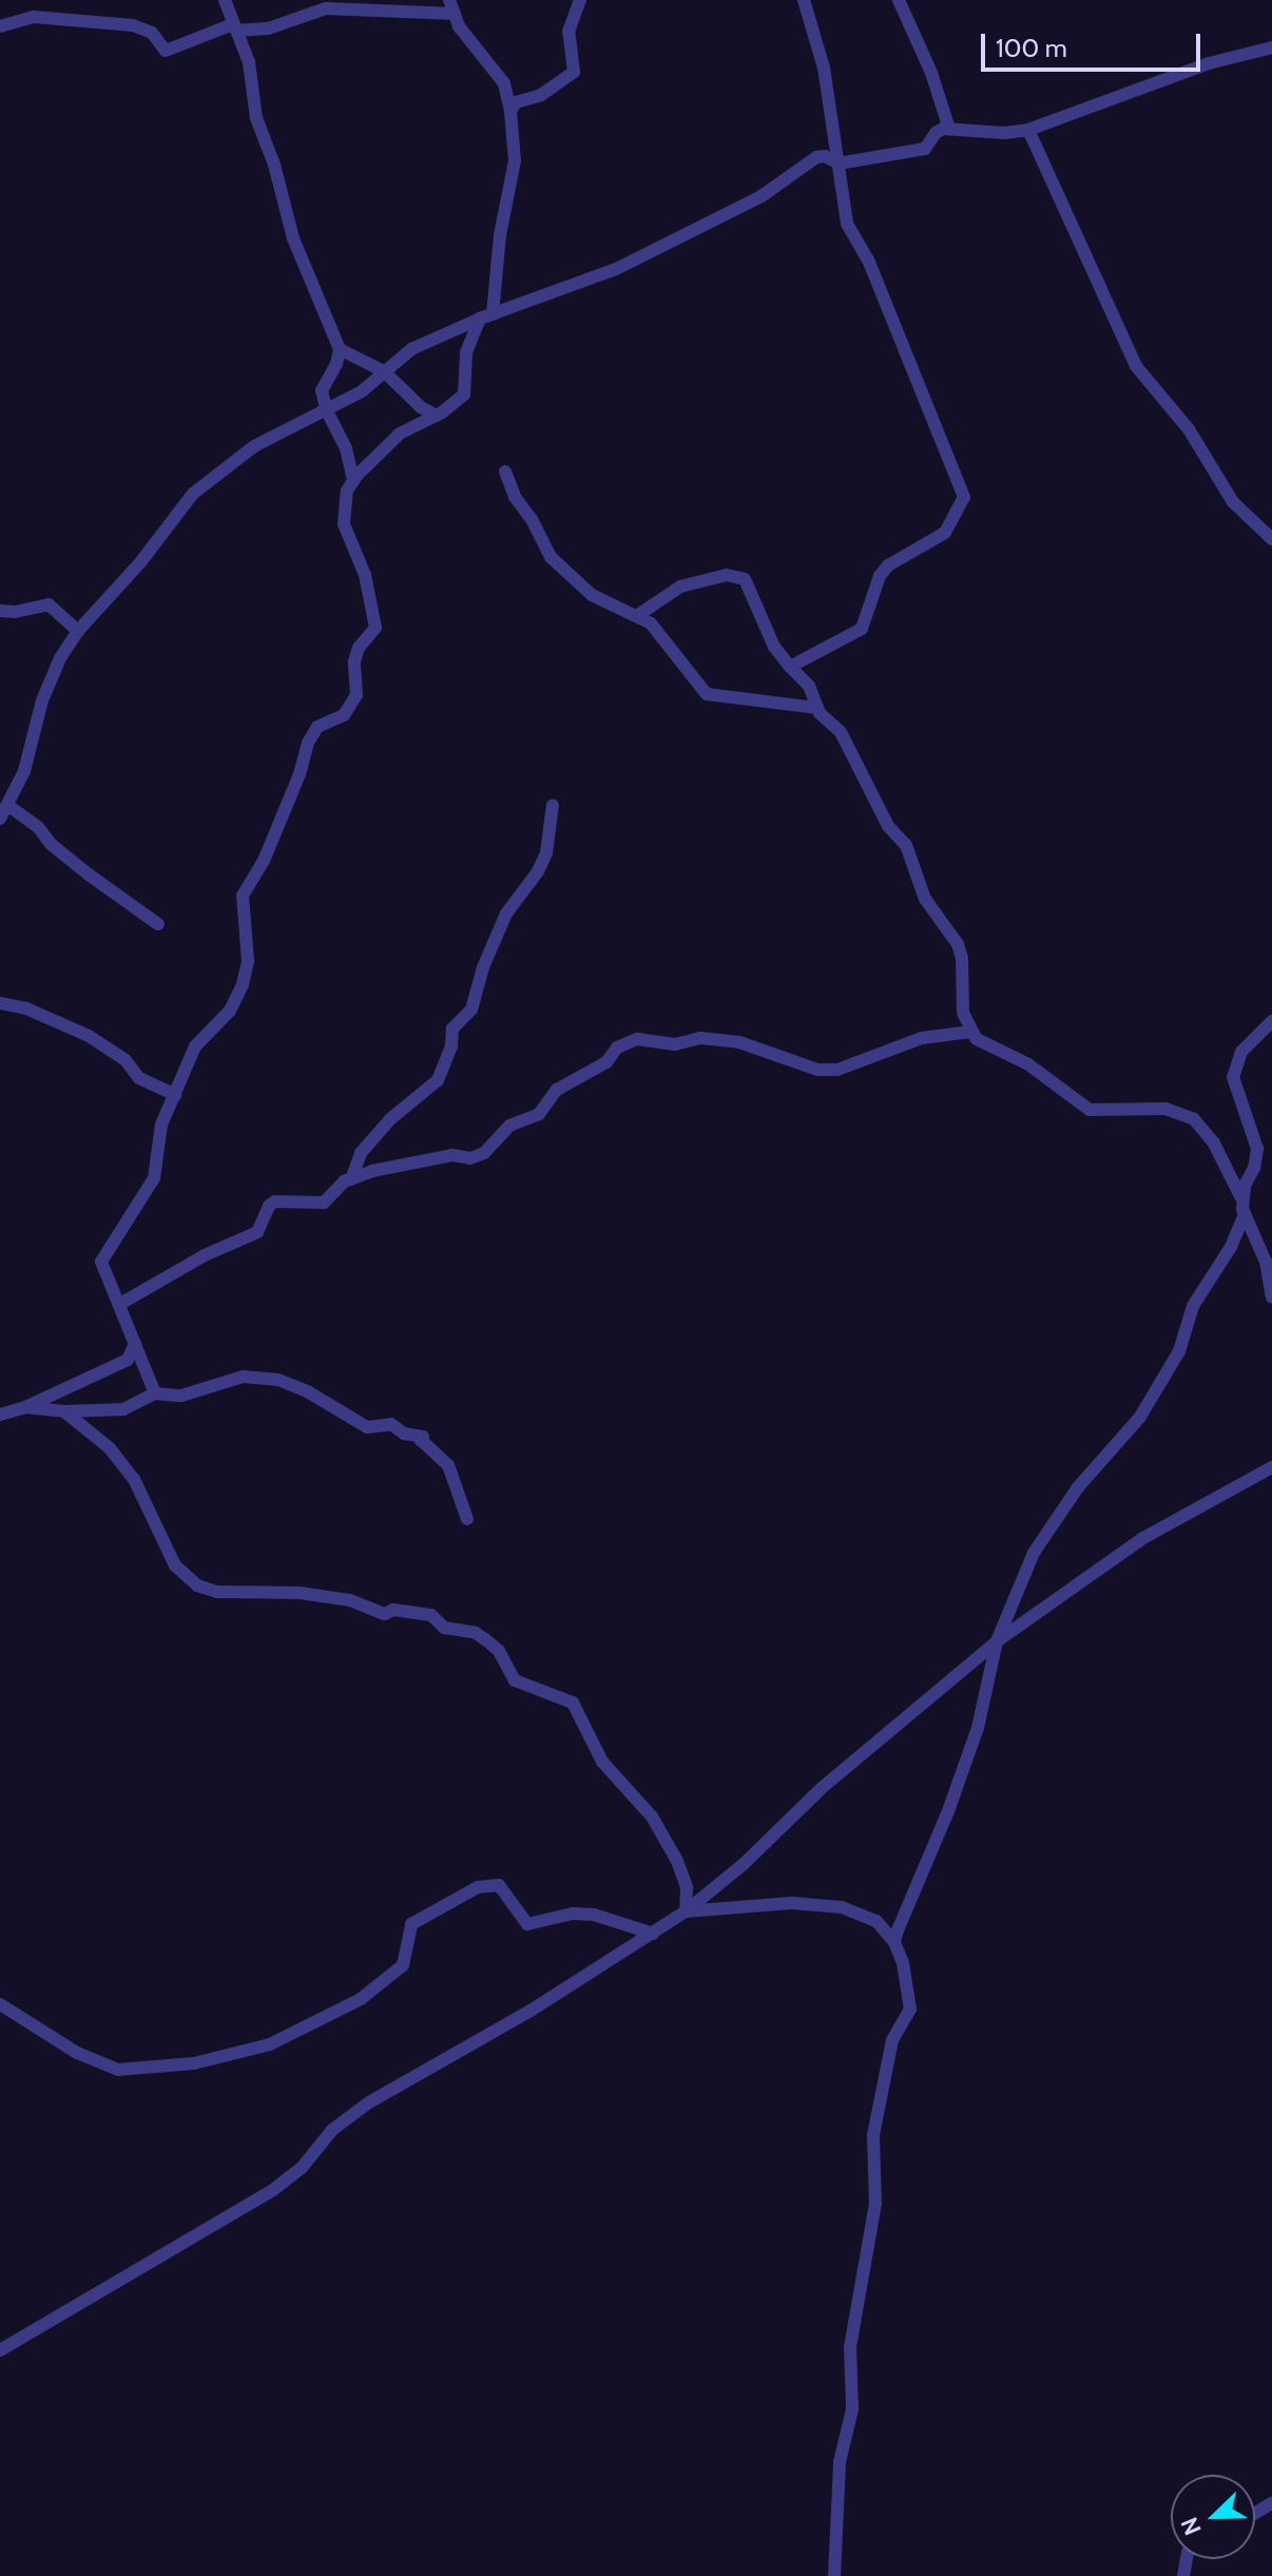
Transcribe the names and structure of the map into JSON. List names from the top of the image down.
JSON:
{
  "scale_bar": "100 m",
  "north": "bottom left"
}
